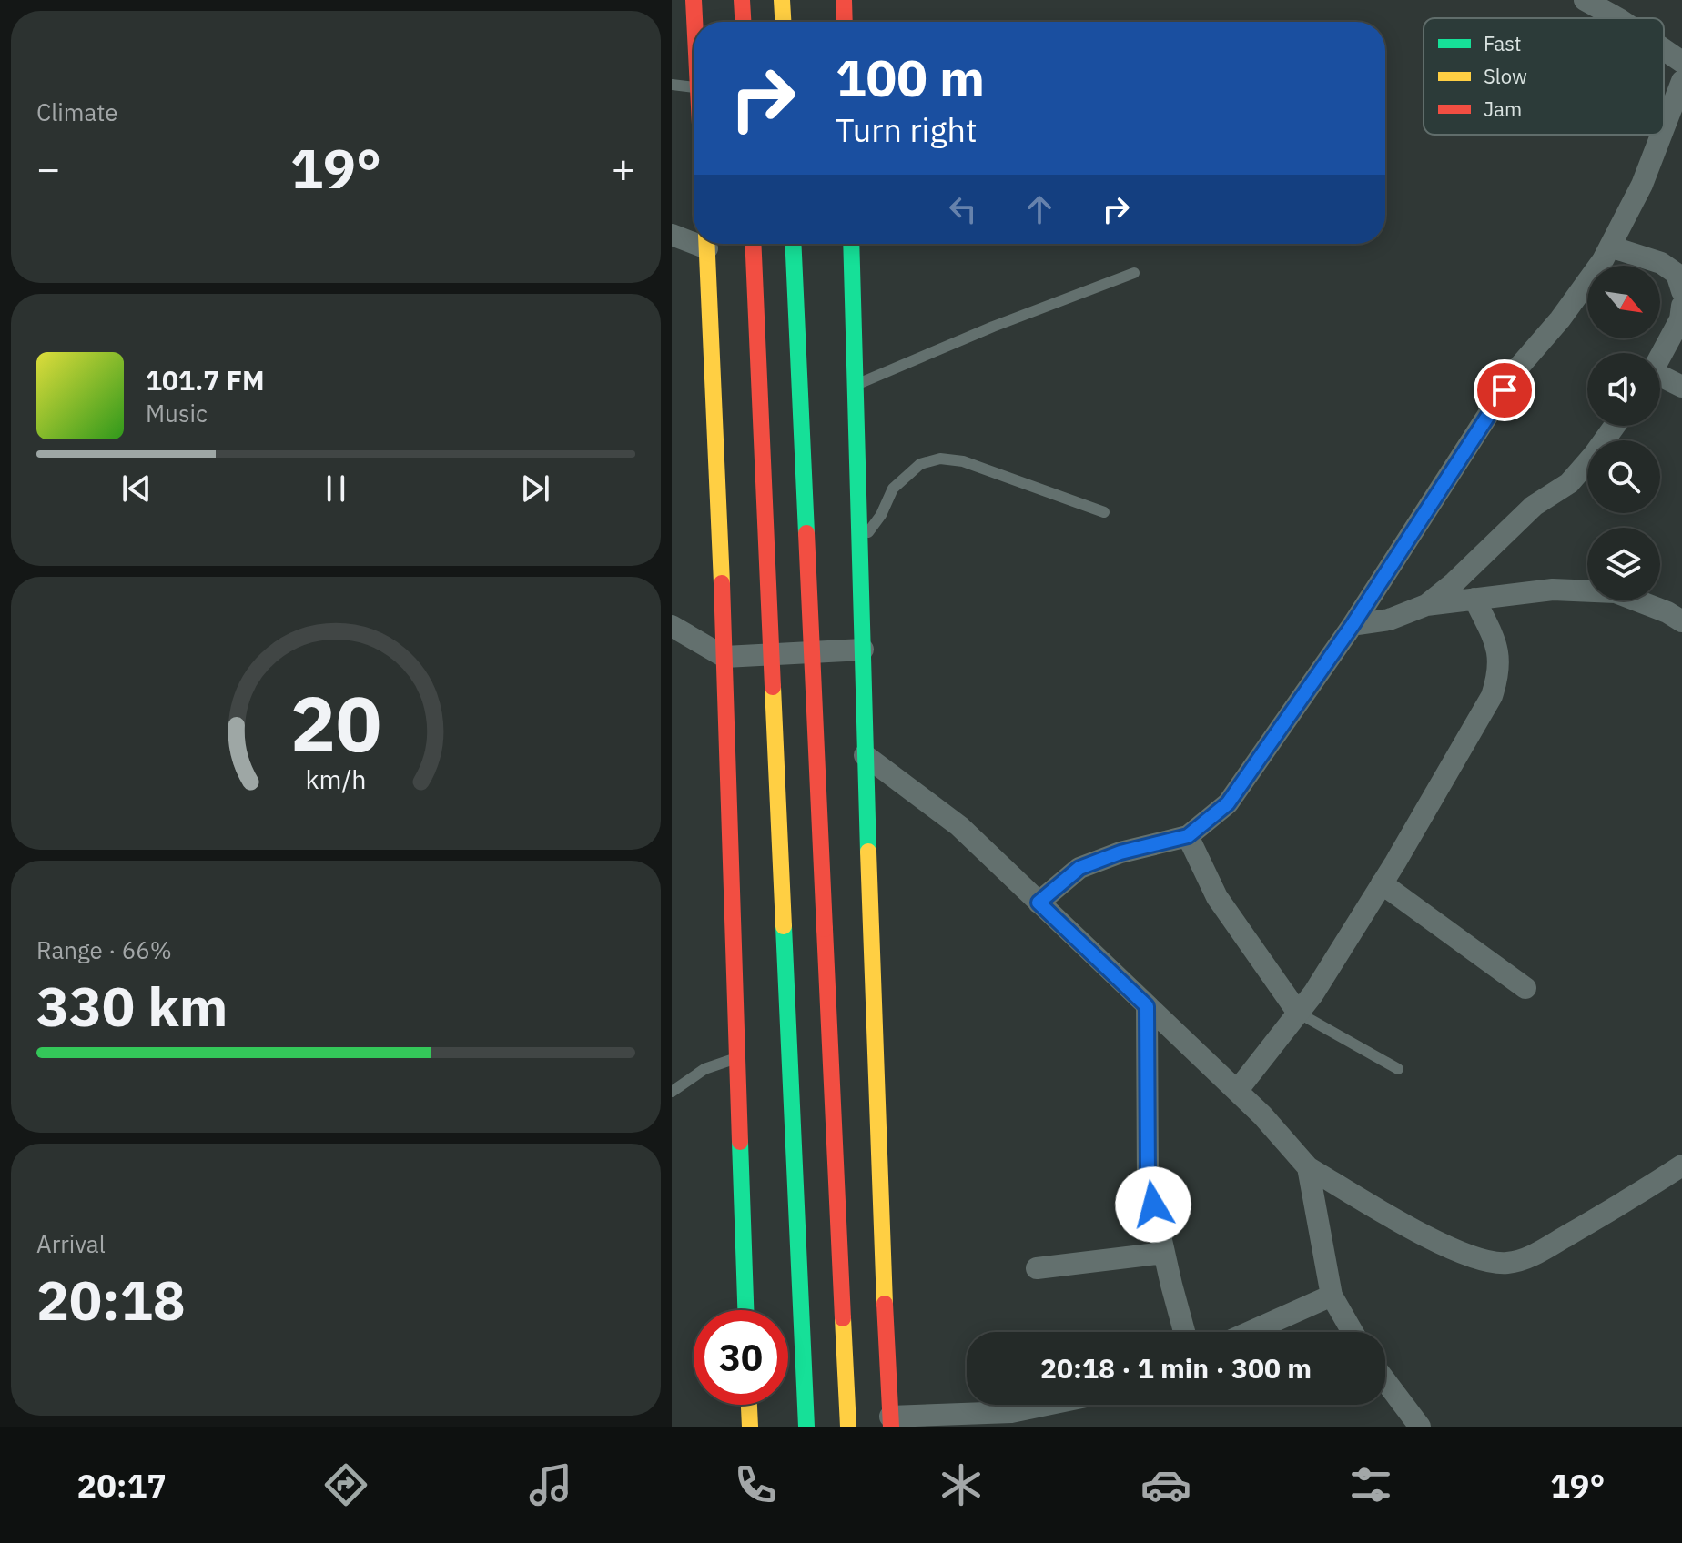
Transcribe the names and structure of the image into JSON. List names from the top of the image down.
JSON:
{
  "legend": ["Fast", "Slow", "Jam"],
  "north": "bottom right",
  "page": {
    "tile": [
      "Climate",
      ["Range · 66%", "330 km"],
      ["Arrival", "20:18"]
    ],
    "turn": ["100 m", "Turn right"],
    "heat": ["−", "19°", "+"],
    "song": ["101.7 FM", "Music"],
    "limit": "30",
    "trip": "20:18 · 1 min · 300 m",
    "tabs": ["20:17", "19°"],
    "gauge": ["20", "km/h"]
  }
}
